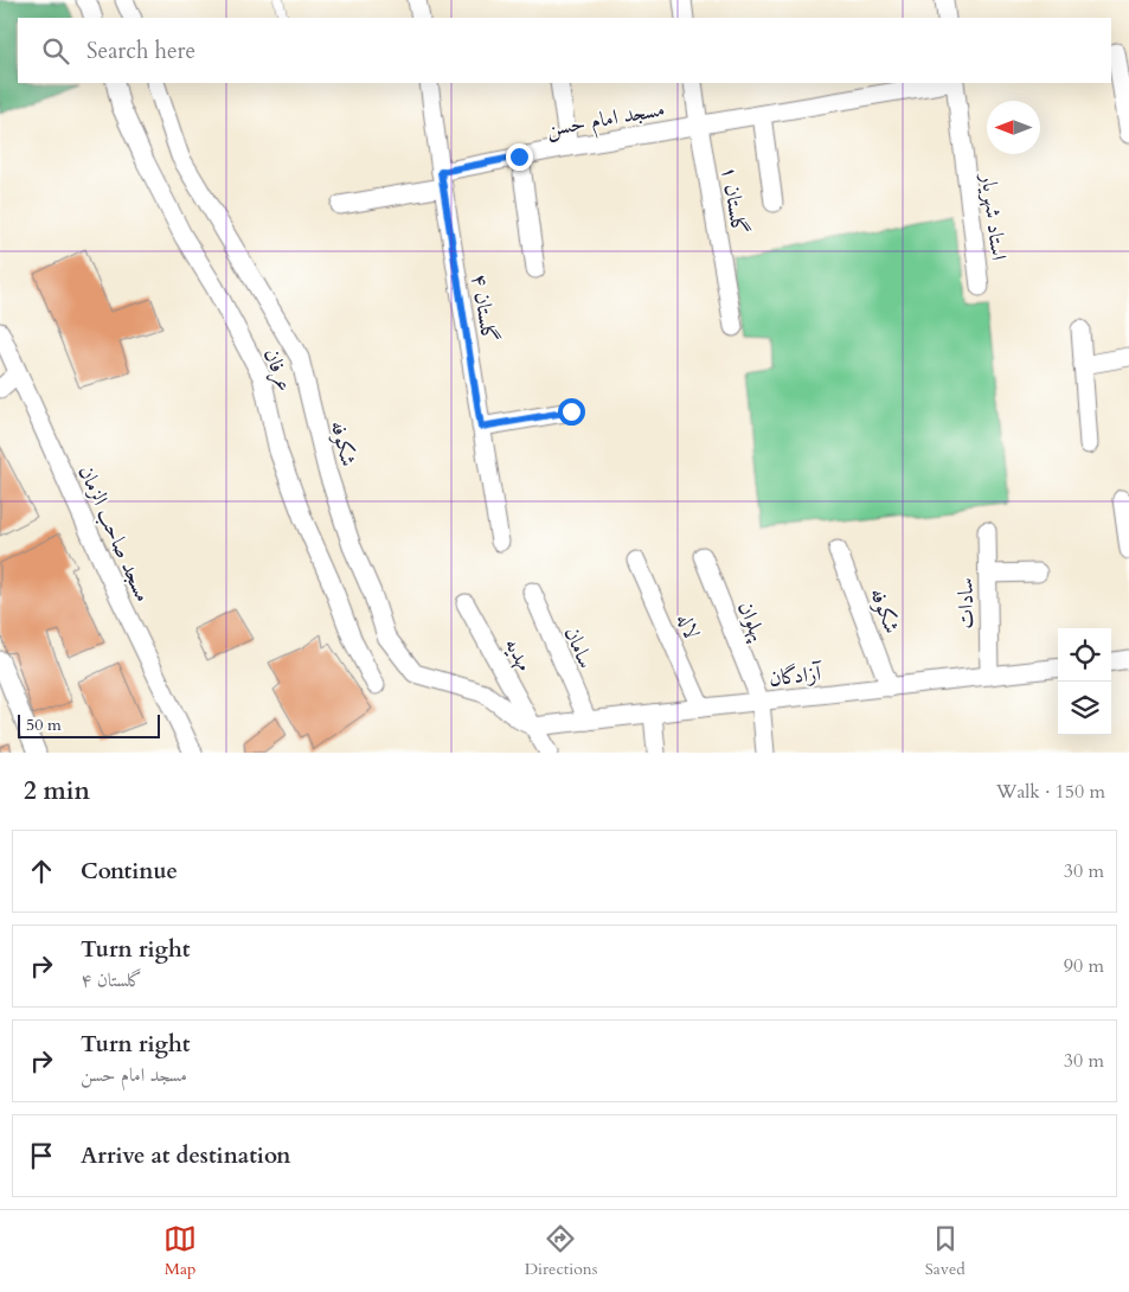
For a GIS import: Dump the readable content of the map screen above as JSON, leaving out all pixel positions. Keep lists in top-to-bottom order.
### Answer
{
  "streets": {
    "street": [
      "مسجد امام حسن",
      "گلستان ۱",
      "استاد شهریار",
      "گلستان ۴",
      "عرفان",
      "شکوفه",
      "مسجد صاحب الزمان",
      "سادات",
      "پهلوان",
      "لاله",
      "سامان",
      "مهدیه",
      "آزادگان"
    ]
  },
  "crossings": [
    ["مسجد امام حسن", "گلستان ۱"],
    ["مسجد امام حسن", "گلستان ۴"],
    ["شکوفه", "مهدیه"],
    ["شکوفه", "آزادگان"],
    ["سادات", "آزادگان"],
    ["پهلوان", "آزادگان"],
    ["لاله", "آزادگان"],
    ["سامان", "آزادگان"],
    ["مهدیه", "آزادگان"]
  ],
  "scale_bar": "50 m",
  "north": "left",
  "page": {
    "search": "Search here",
    "scale": "50 m",
    "heading": ["2 min", "Walk · 150 m"],
    "list": [
      ["Continue", "30 m"],
      ["Turn right", "گلستان ۴", "90 m"],
      ["Turn right", "مسجد امام حسن", "30 m"],
      "Arrive at destination"
    ],
    "nav": ["Map", "Directions", "Saved"]
  }
}
